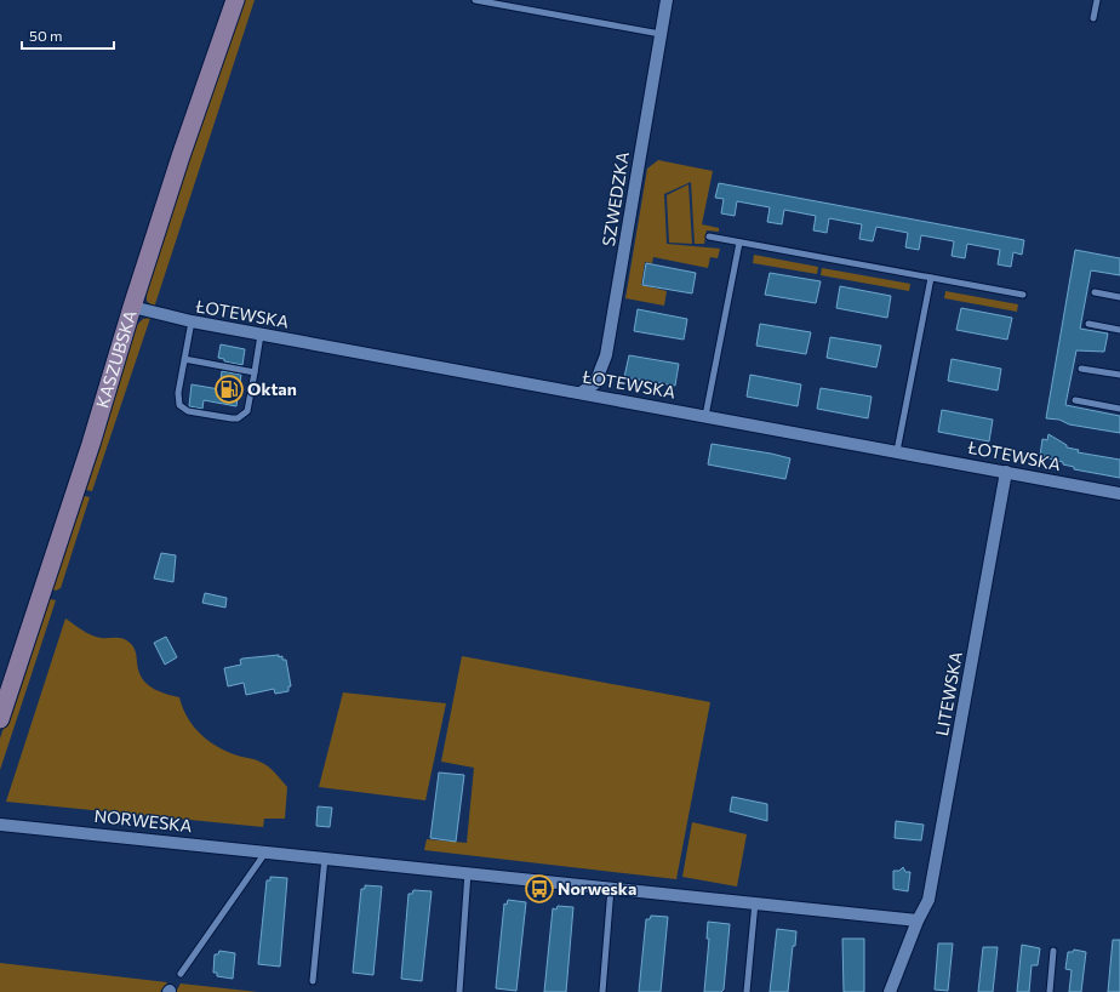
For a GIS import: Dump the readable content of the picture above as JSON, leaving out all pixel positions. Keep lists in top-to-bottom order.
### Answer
{
  "streets": {
    "main road": ["KASZUBSKA"],
    "street": [
      "SZWEDZKA",
      "ŁOTEWSKA",
      "LITEWSKA",
      "NORWESKA"
    ]
  },
  "crossings": [
    ["SZWEDZKA", "ŁOTEWSKA"],
    ["ŁOTEWSKA", "KASZUBSKA"],
    ["ŁOTEWSKA", "LITEWSKA"],
    ["LITEWSKA", "NORWESKA"]
  ],
  "places": {
    "fuel station": ["Oktan"],
    "bus stop": ["Norweska"]
  },
  "scale_bar": "50 m"
}
